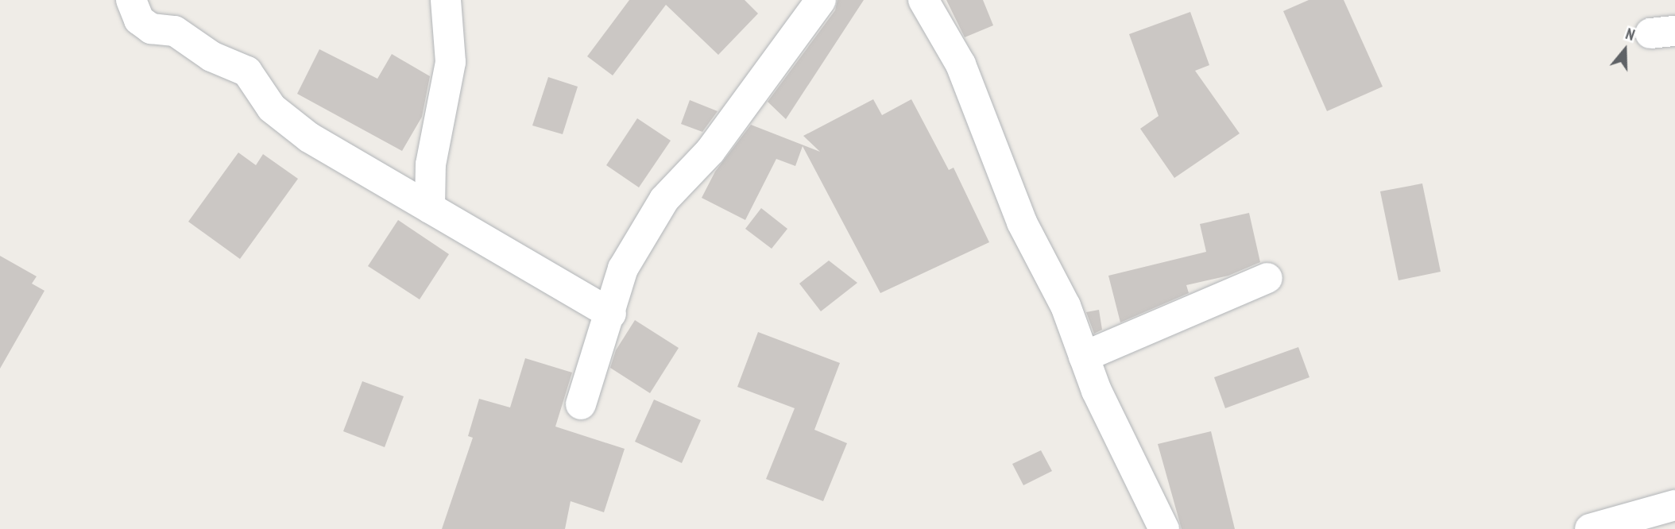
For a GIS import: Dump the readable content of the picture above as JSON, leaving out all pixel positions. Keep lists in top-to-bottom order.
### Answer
{
  "north": "top"
}
